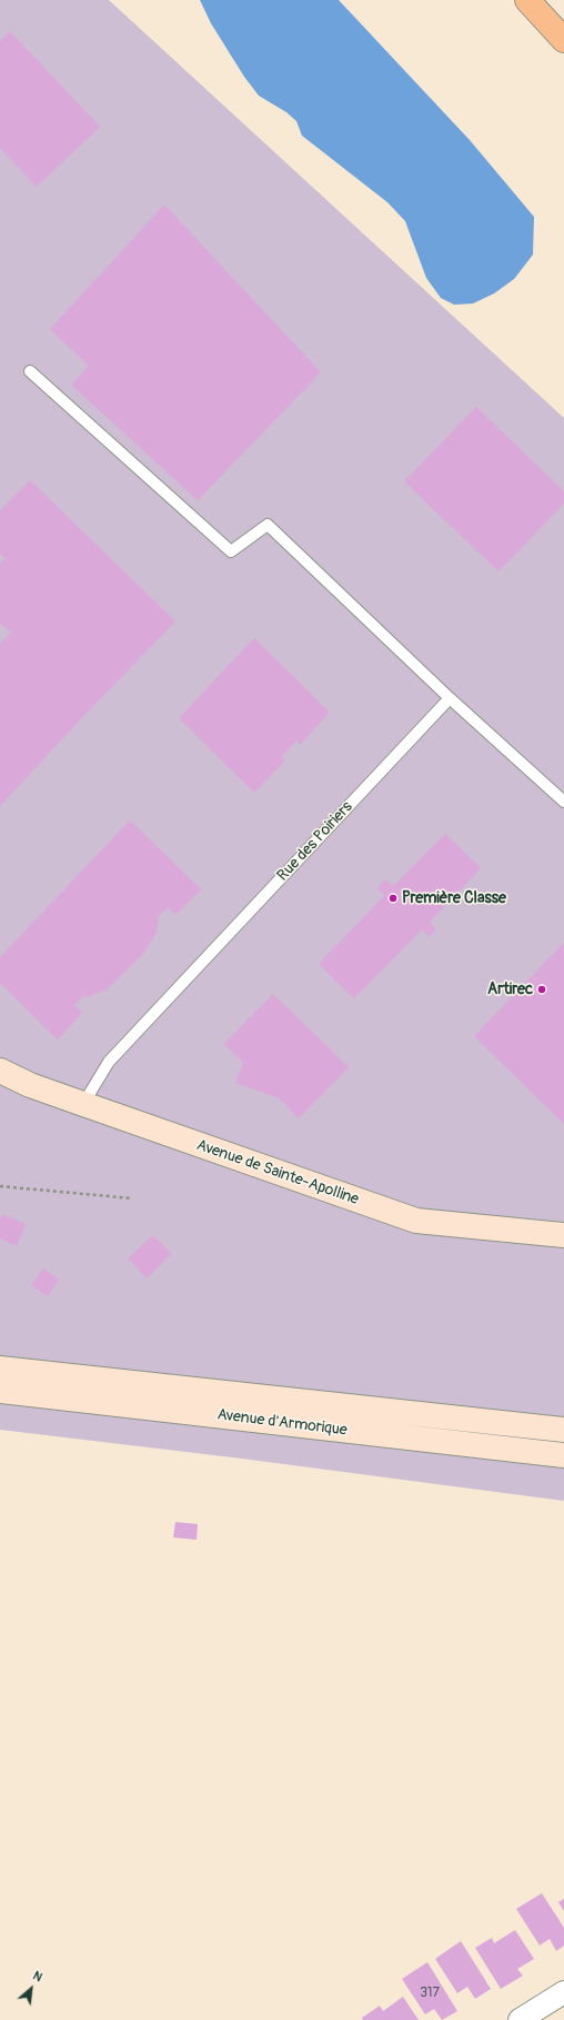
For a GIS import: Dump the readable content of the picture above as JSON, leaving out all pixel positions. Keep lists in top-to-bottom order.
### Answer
{
  "streets": {
    "main road": ["Avenue de Sainte-Apolline", "Avenue d'Armorique"],
    "lane": ["Rue des Poiriers"]
  },
  "crossings": [
    ["Rue des Poiriers", "Avenue de Sainte-Apolline"]
  ],
  "places": ["Première Classe", "Artirec"],
  "house_numbers": ["317"],
  "north": "top right"
}
